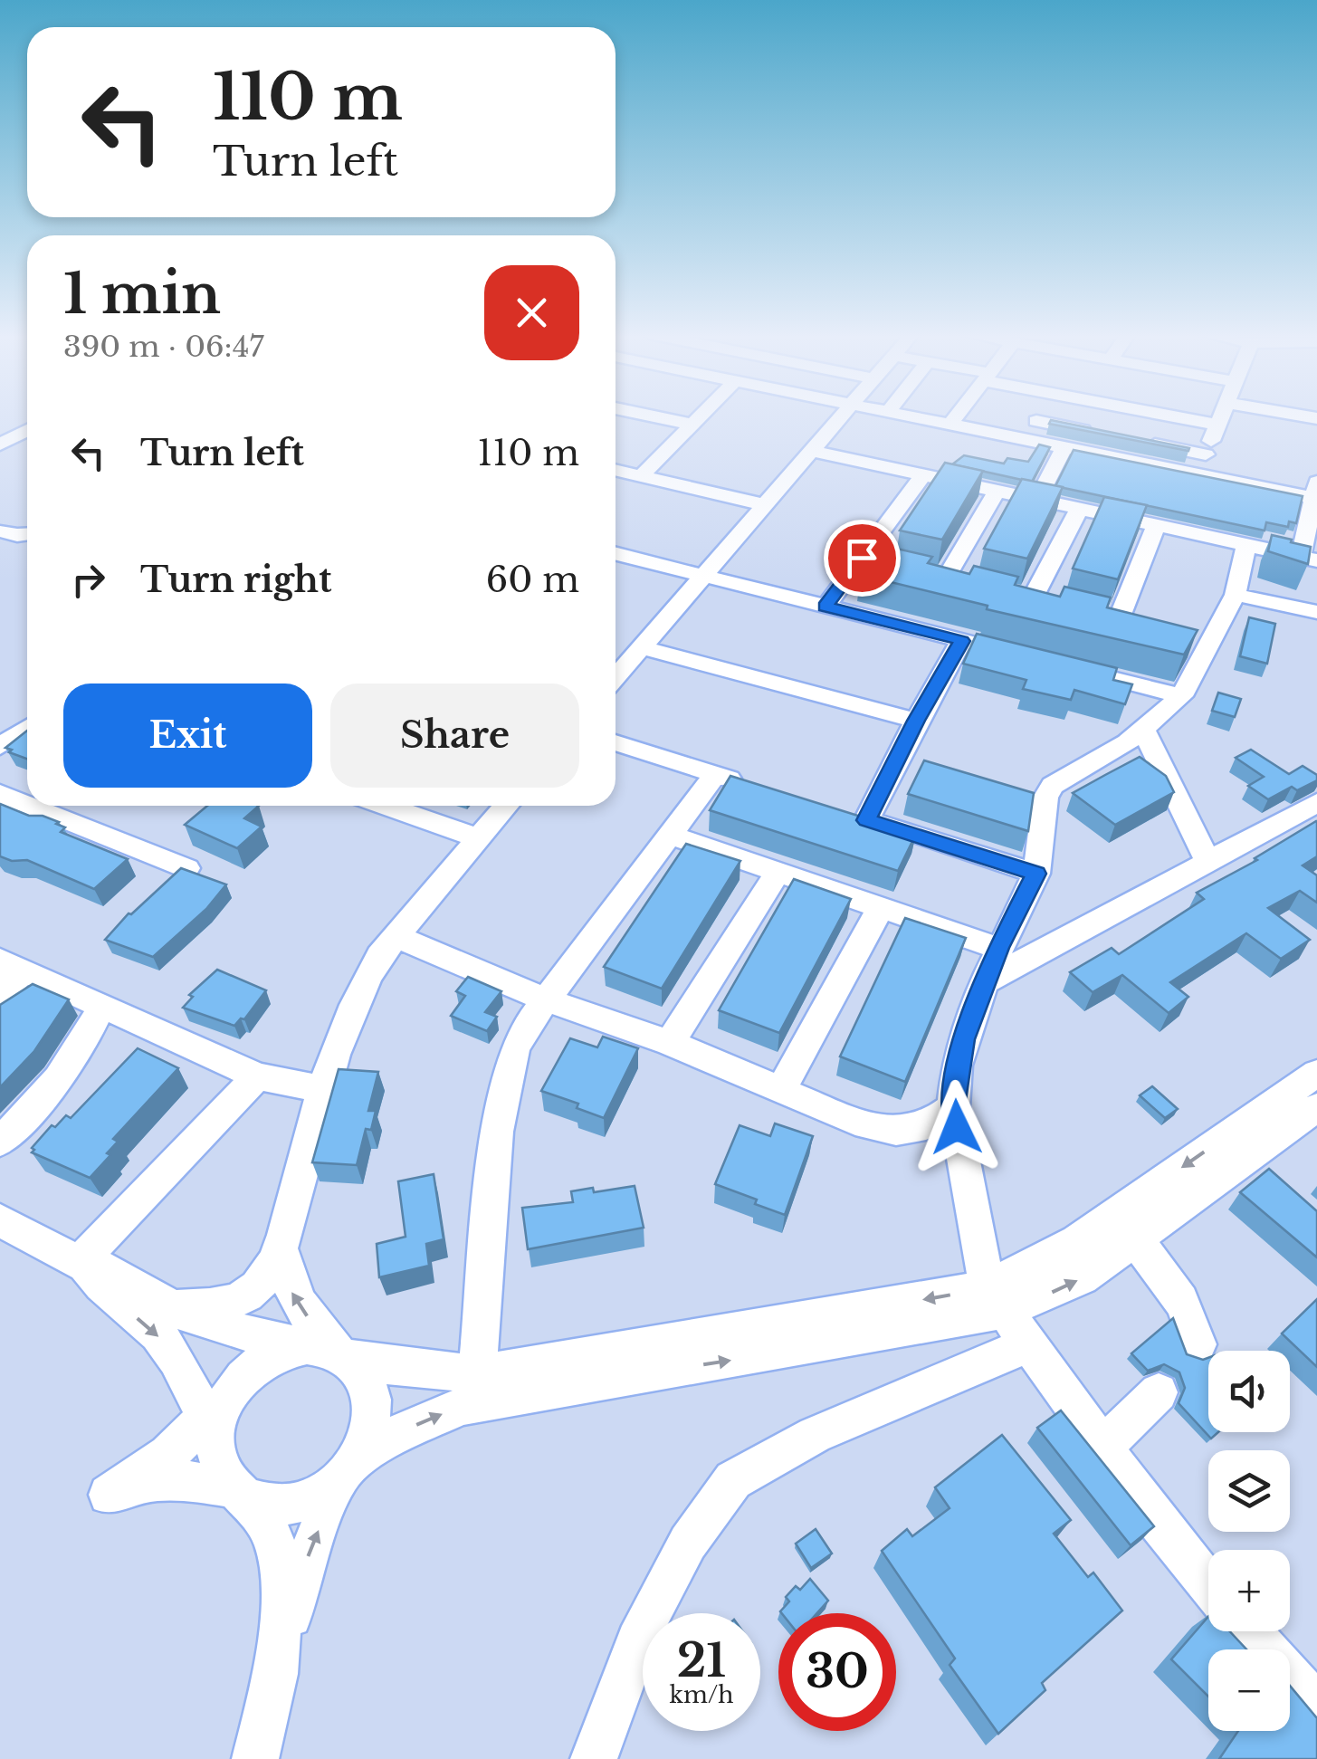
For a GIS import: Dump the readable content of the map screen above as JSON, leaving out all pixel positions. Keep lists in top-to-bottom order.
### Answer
{
  "page": {
    "turn": ["110 m", "Turn left"],
    "heading": ["1 min", "390 m · 06:47"],
    "list": [
      {
        "name": "Turn left",
        "value": "110 m"
      },
      {
        "name": "Turn right",
        "value": "60 m"
      }
    ],
    "buttons": ["Exit", "Share"],
    "map_buttons": ["+", "−"],
    "speed": "21 km/h",
    "limit": "30"
  }
}
